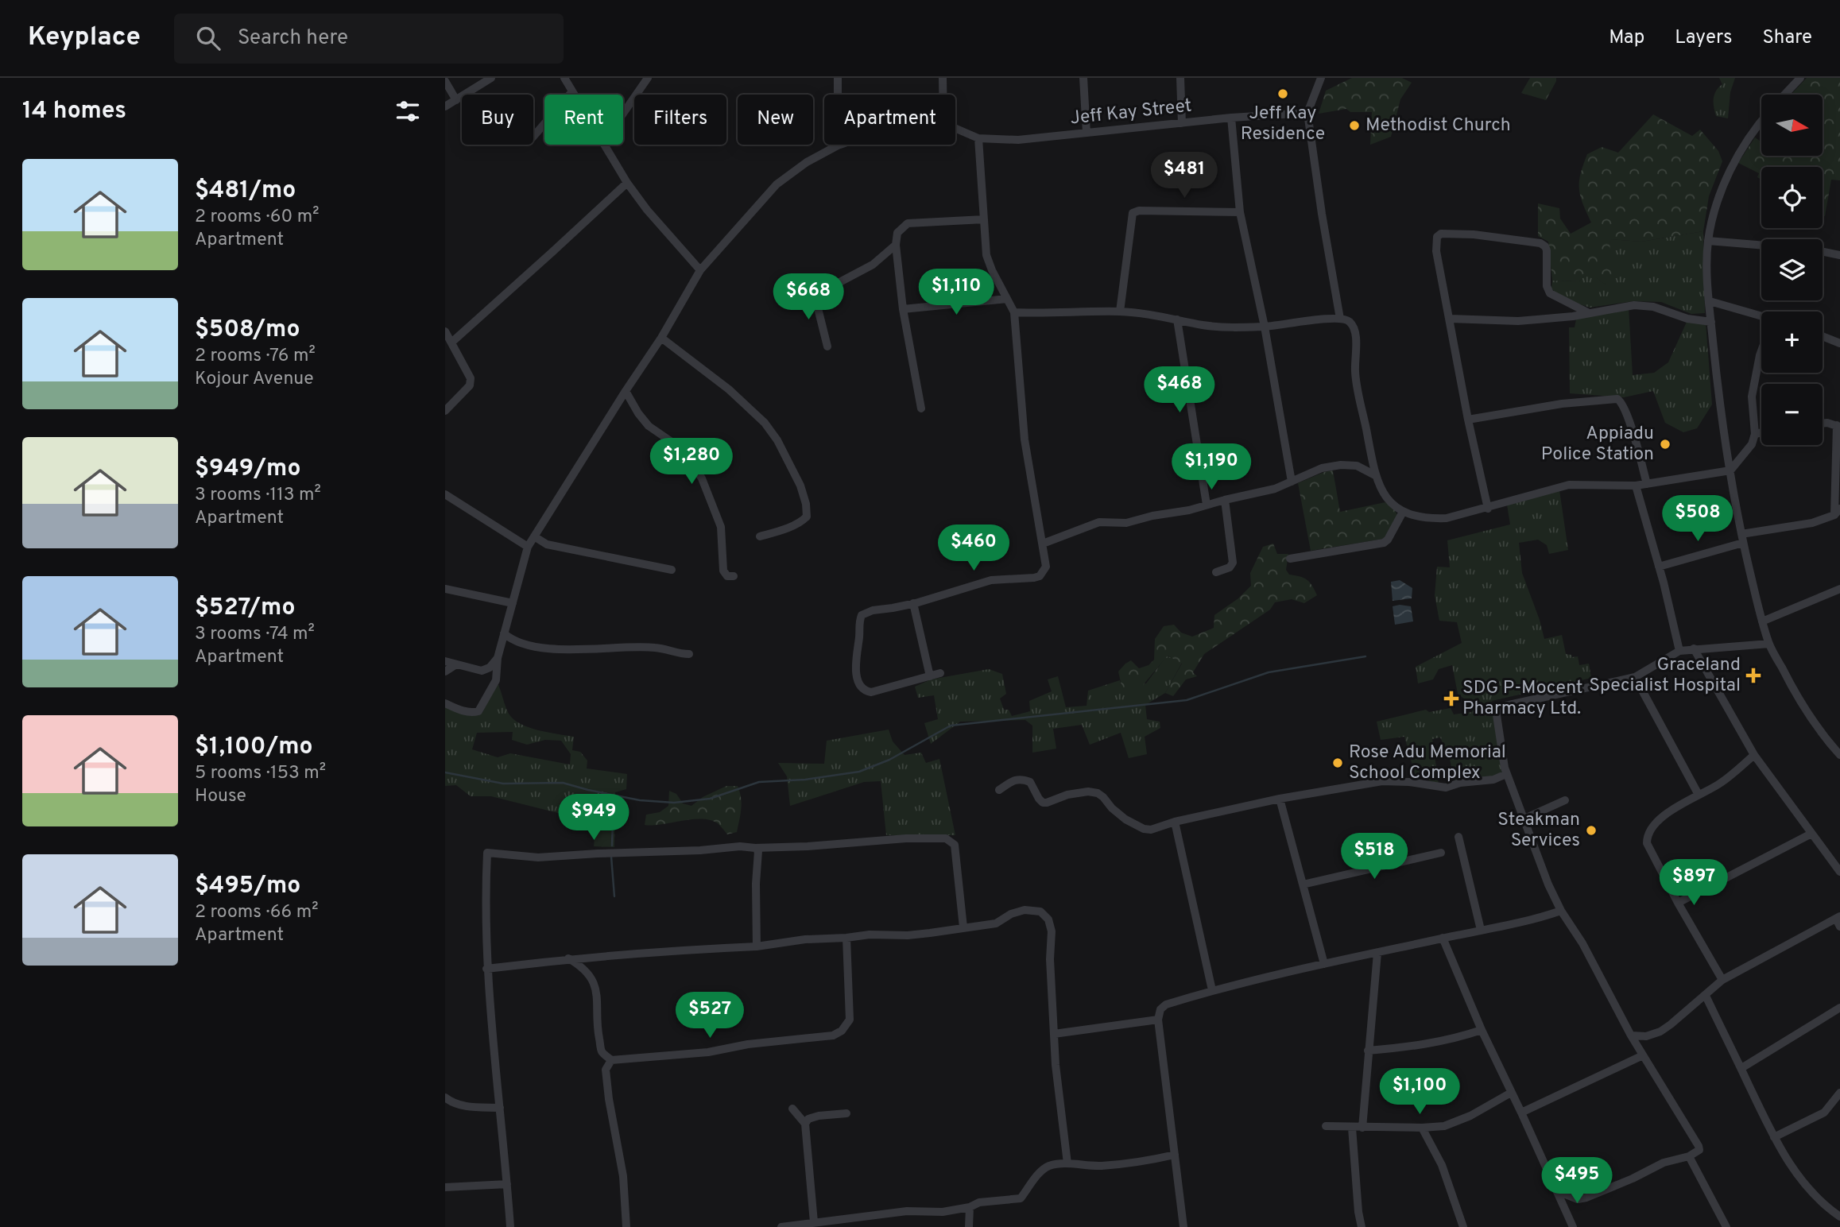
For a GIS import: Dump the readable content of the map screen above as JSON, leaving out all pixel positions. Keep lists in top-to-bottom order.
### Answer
{
  "streets": {
    "street": ["Jeff Kay Street"]
  },
  "places": {
    "other": [
      "Jeff Kay Residence",
      "Methodist Church",
      "Appiadu Police Station",
      "Rose Adu Memorial School Complex",
      "Steakman Services"
    ],
    "health": ["Graceland Specialist Hospital", "SDG P-Mocent Pharmacy Ltd."]
  },
  "north": "right",
  "page": {
    "header": "Keyplace",
    "search": "Search here",
    "nav": ["Map", "Layers", "Share"],
    "heading": "14 homes",
    "map_buttons": ["+", "−"],
    "chip": [
      "Buy",
      "Rent",
      "Filters",
      "New",
      "Apartment"
    ],
    "list": [
      {
        "name": "$481/mo",
        "note": "2 rooms · 60 m² · Apartment"
      },
      {
        "name": "$508/mo",
        "note": "2 rooms · 76 m² · Kojour Avenue"
      },
      {
        "name": "$949/mo",
        "note": "3 rooms · 113 m² · Apartment"
      },
      {
        "name": "$527/mo",
        "note": "3 rooms · 74 m² · Apartment"
      },
      {
        "name": "$1,100/mo",
        "note": "5 rooms · 153 m² · House"
      },
      {
        "name": "$495/mo",
        "note": "2 rooms · 66 m² · Apartment"
      }
    ],
    "price": [
      "$481",
      "$1,110",
      "$668",
      "$468",
      "$1,280",
      "$1,190",
      "$508",
      "$460",
      "$949",
      "$518",
      "$897",
      "$527",
      "$1,100",
      "$495"
    ]
  }
}
